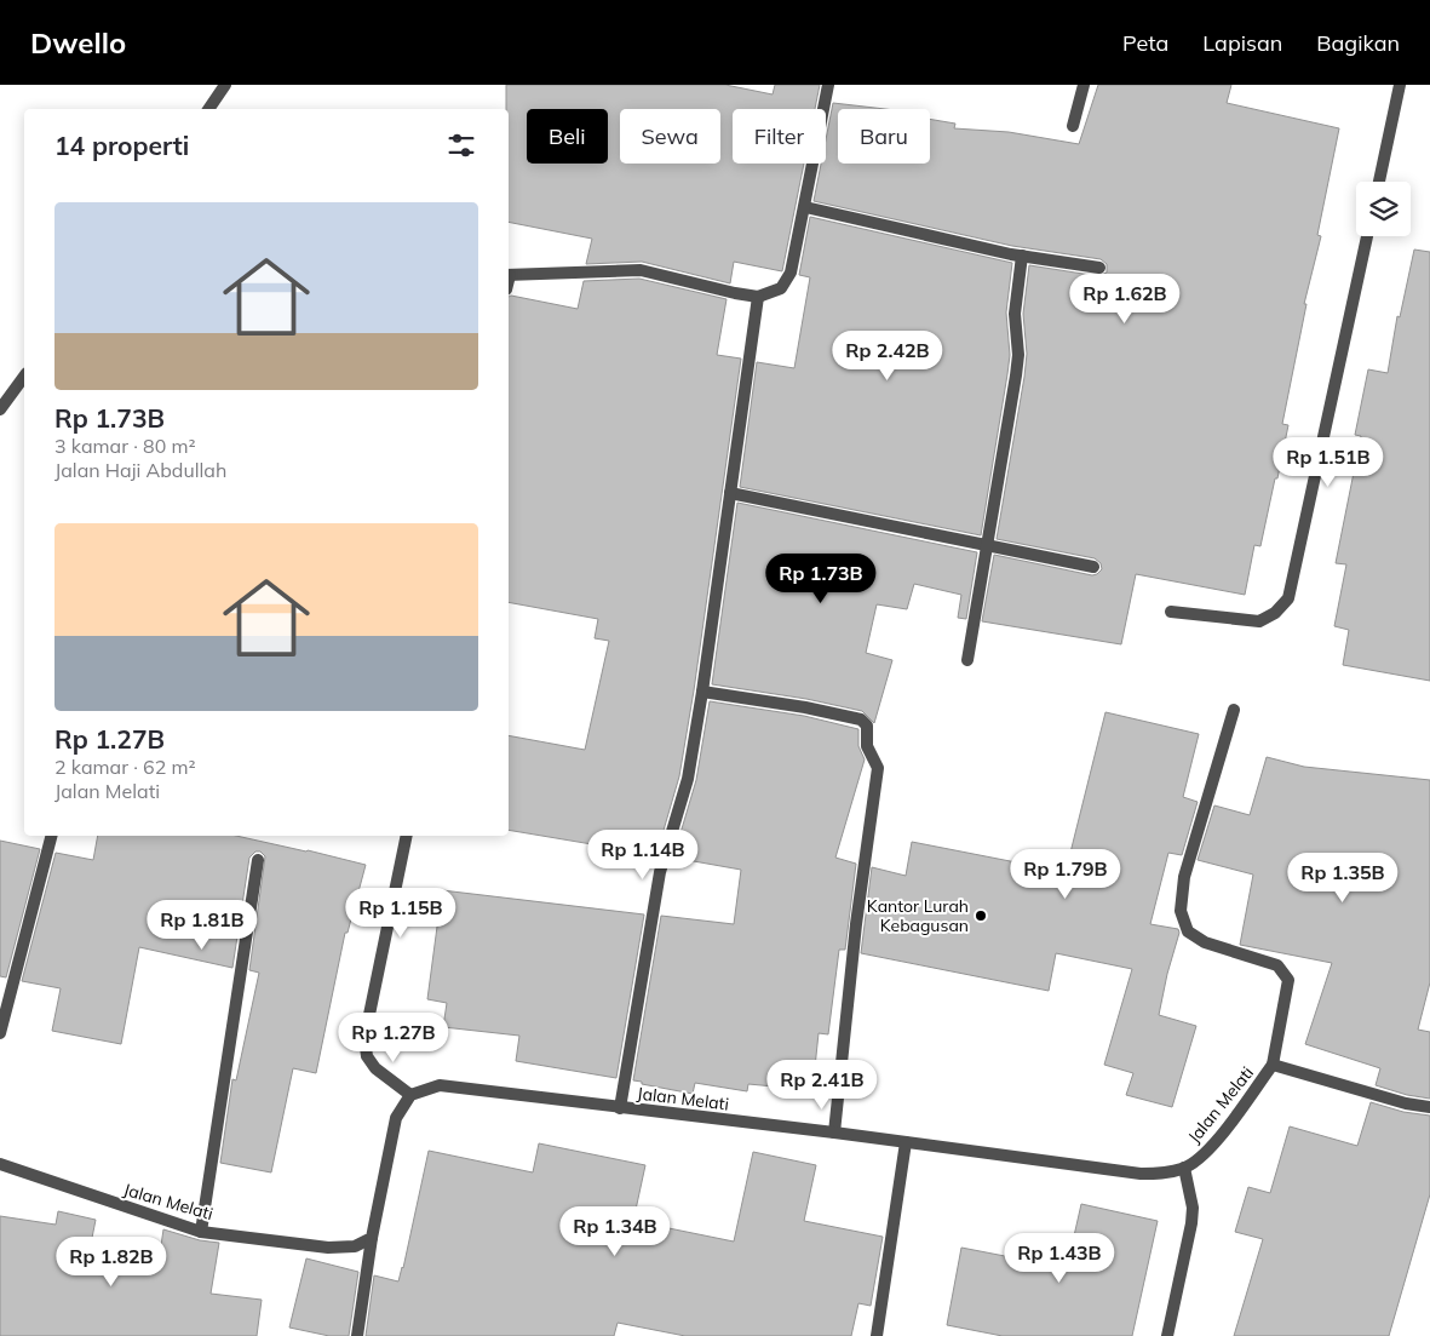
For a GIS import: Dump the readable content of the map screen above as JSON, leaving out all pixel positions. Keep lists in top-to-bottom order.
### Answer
{
  "streets": {
    "street": ["Jalan Melati"]
  },
  "places": ["Kantor Lurah Kebagusan"],
  "page": {
    "header": "Dwello",
    "nav": ["Peta", "Lapisan", "Bagikan"],
    "chip": [
      "Beli",
      "Sewa",
      "Filter",
      "Baru"
    ],
    "heading": "14 properti",
    "list": [
      {
        "name": "Rp 1.73B",
        "note": "3 kamar · 80 m² · Jalan Haji Abdullah"
      },
      {
        "name": "Rp 1.27B",
        "note": "2 kamar · 62 m² · Jalan Melati"
      }
    ],
    "price": [
      "Rp 1.62B",
      "Rp 2.42B",
      "Rp 1.51B",
      "Rp 1.73B",
      "Rp 1.14B",
      "Rp 1.79B",
      "Rp 1.35B",
      "Rp 1.15B",
      "Rp 1.81B",
      "Rp 1.27B",
      "Rp 2.41B",
      "Rp 1.34B",
      "Rp 1.43B",
      "Rp 1.82B"
    ]
  }
}
